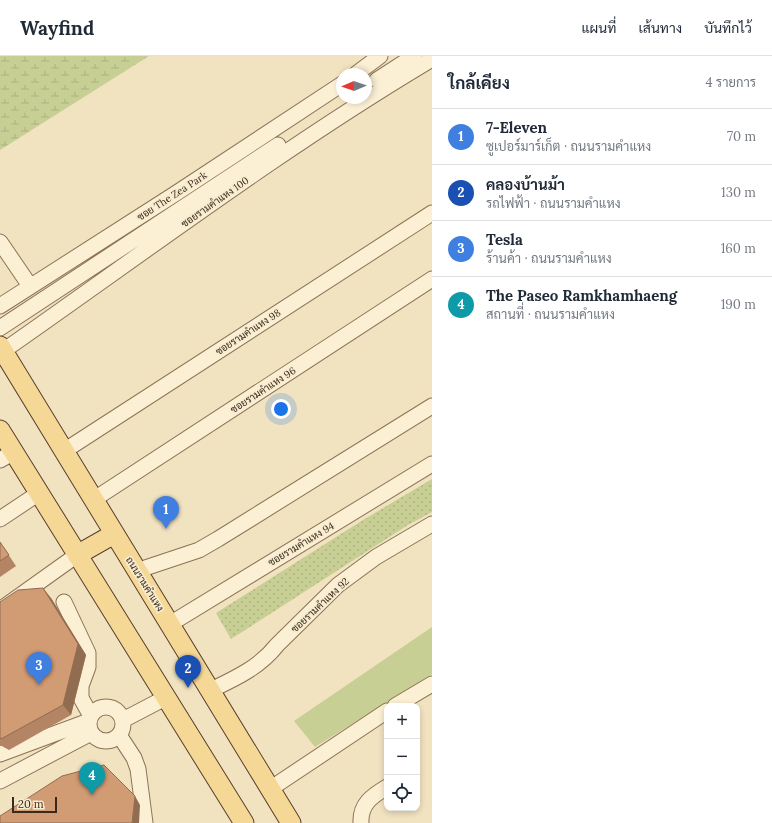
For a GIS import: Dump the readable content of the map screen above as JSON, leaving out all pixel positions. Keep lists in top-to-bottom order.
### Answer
{
  "streets": {
    "main road": ["ถนนรามคำแหง"],
    "street": [
      "ซอย The Zea Park",
      "ซอยรามคำแหง 100",
      "ซอยรามคําแหง 98",
      "ซอยรามคําแหง 96",
      "ซอยรามคําแหง 94",
      "ซอยรามคําแหง 92"
    ]
  },
  "crossings": [
    ["ซอยรามคำแหง 100", "ถนนรามคำแหง"],
    ["ซอยรามคําแหง 98", "ถนนรามคำแหง"],
    ["ซอยรามคําแหง 96", "ถนนรามคำแหง"],
    ["ซอยรามคําแหง 94", "ถนนรามคำแหง"],
    ["ถนนรามคำแหง", "ซอยรามคําแหง 92"]
  ],
  "scale_bar": "20 m",
  "north": "left",
  "page": {
    "header": "Wayfind",
    "nav": ["แผนที่", "เส้นทาง", "บันทึกไว้"],
    "heading": ["ใกล้เคียง", "4 รายการ"],
    "list": [
      {
        "mark": "1",
        "name": "7-Eleven",
        "note": "ซูเปอร์มาร์เก็ต · ถนนรามคำแหง",
        "value": "70 m"
      },
      {
        "mark": "2",
        "name": "คลองบ้านม้า",
        "note": "รถไฟฟ้า · ถนนรามคำแหง",
        "value": "130 m"
      },
      {
        "mark": "3",
        "name": "Tesla",
        "note": "ร้านค้า · ถนนรามคำแหง",
        "value": "160 m"
      },
      {
        "mark": "4",
        "name": "The Paseo Ramkhamhaeng",
        "note": "สถานที่ · ถนนรามคำแหง",
        "value": "190 m"
      }
    ],
    "pins": [
      "1",
      "3",
      "2",
      "4"
    ],
    "map_buttons": ["+", "−"],
    "scale": "20 m"
  }
}
